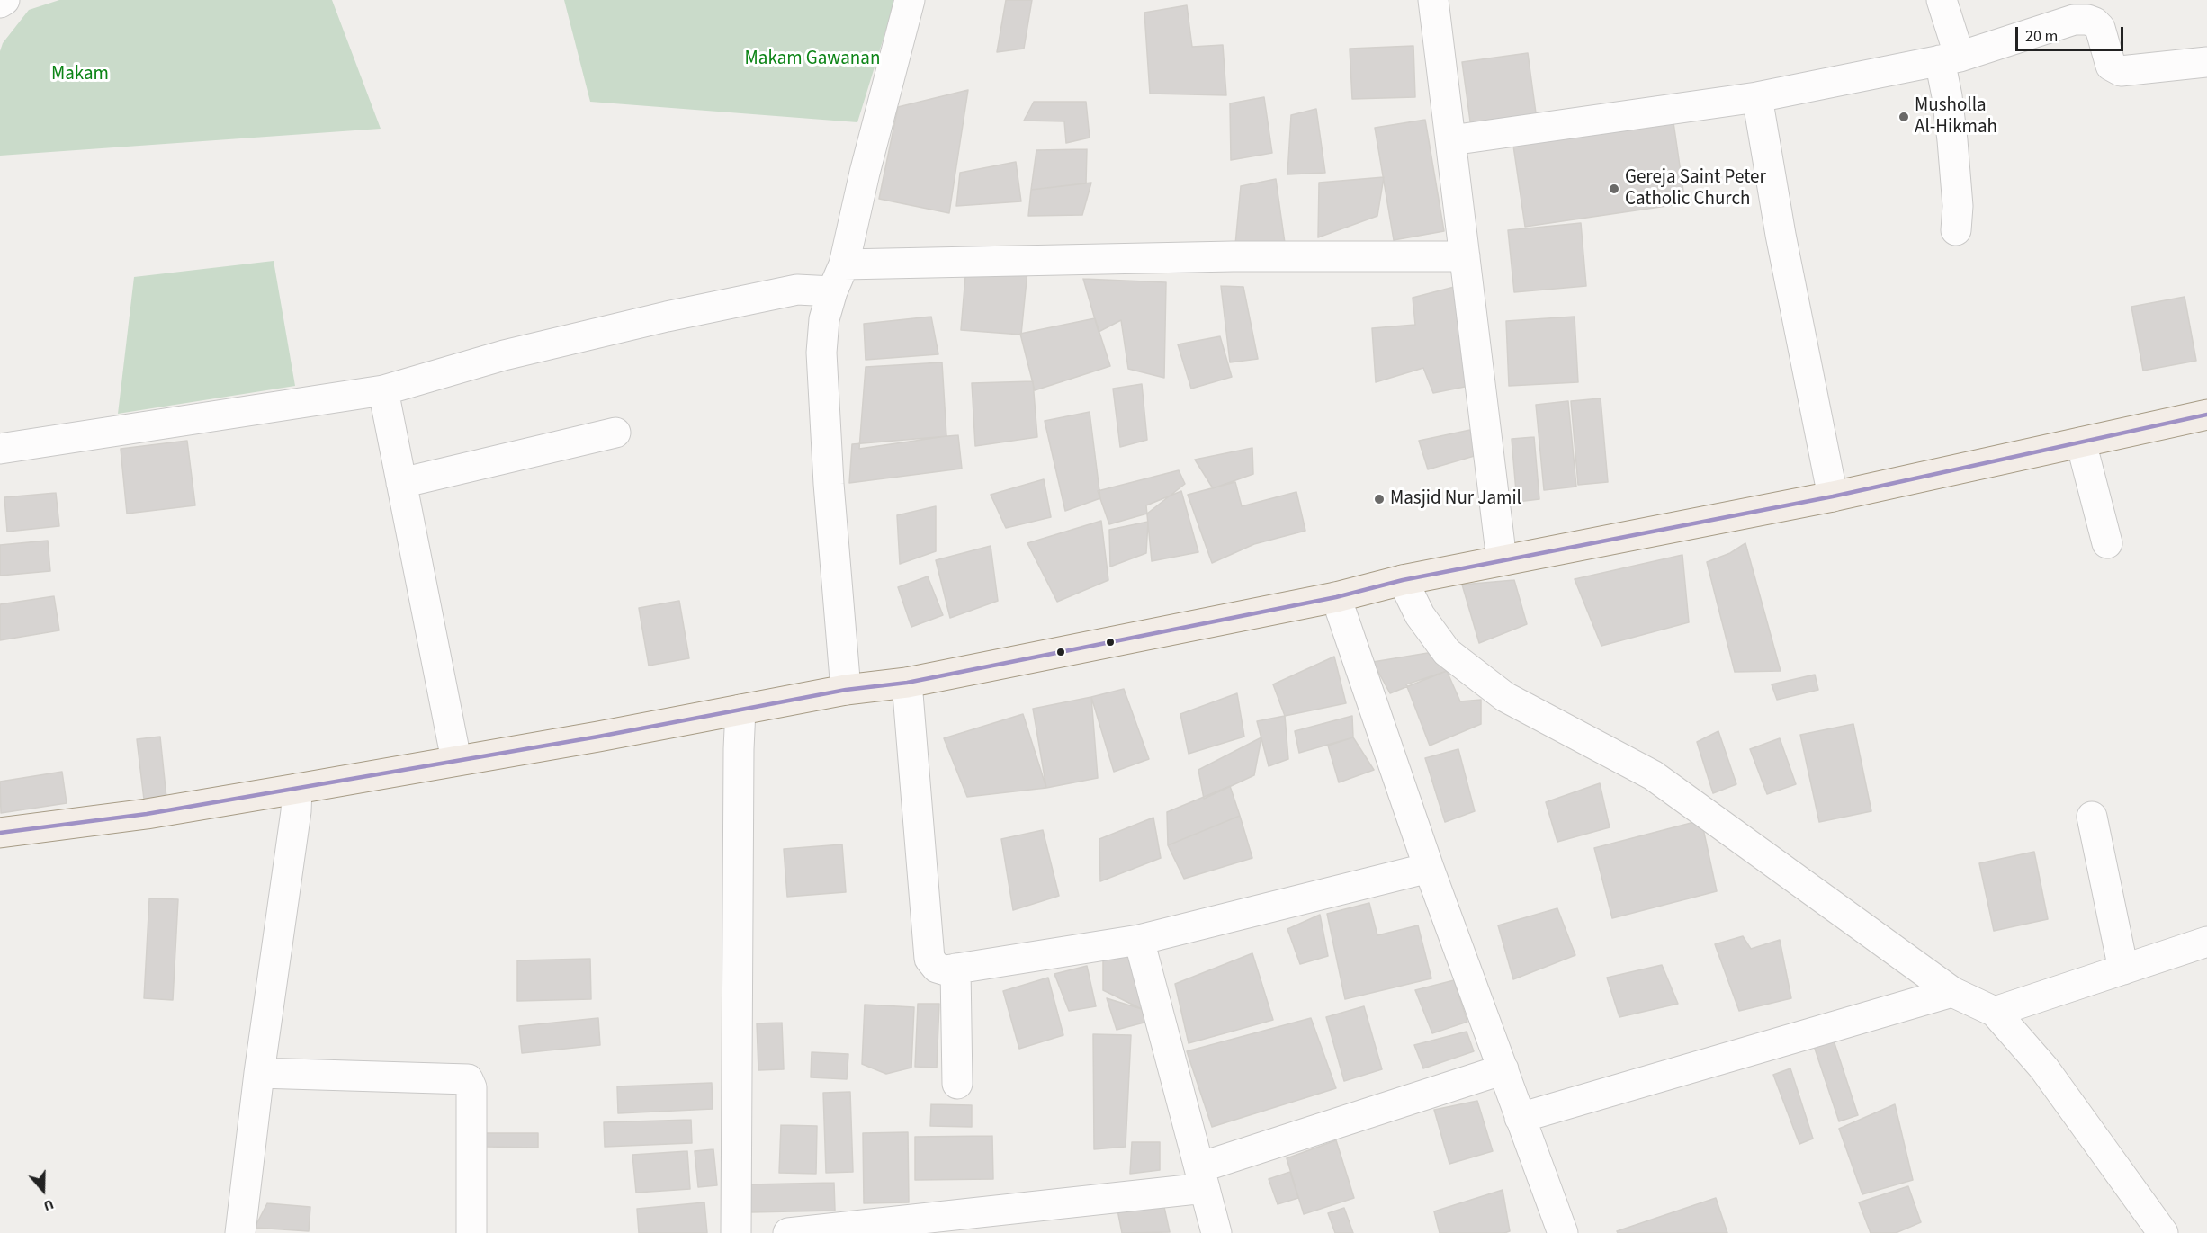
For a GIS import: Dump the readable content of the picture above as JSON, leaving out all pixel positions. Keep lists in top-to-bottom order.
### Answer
{
  "parks": ["Makam Gawanan", "Makam"],
  "places": ["Musholla Al-Hikmah", "Gereja Saint Peter Catholic Church", "Masjid Nur Jamil"],
  "scale_bar": "20 m",
  "north": "bottom"
}
